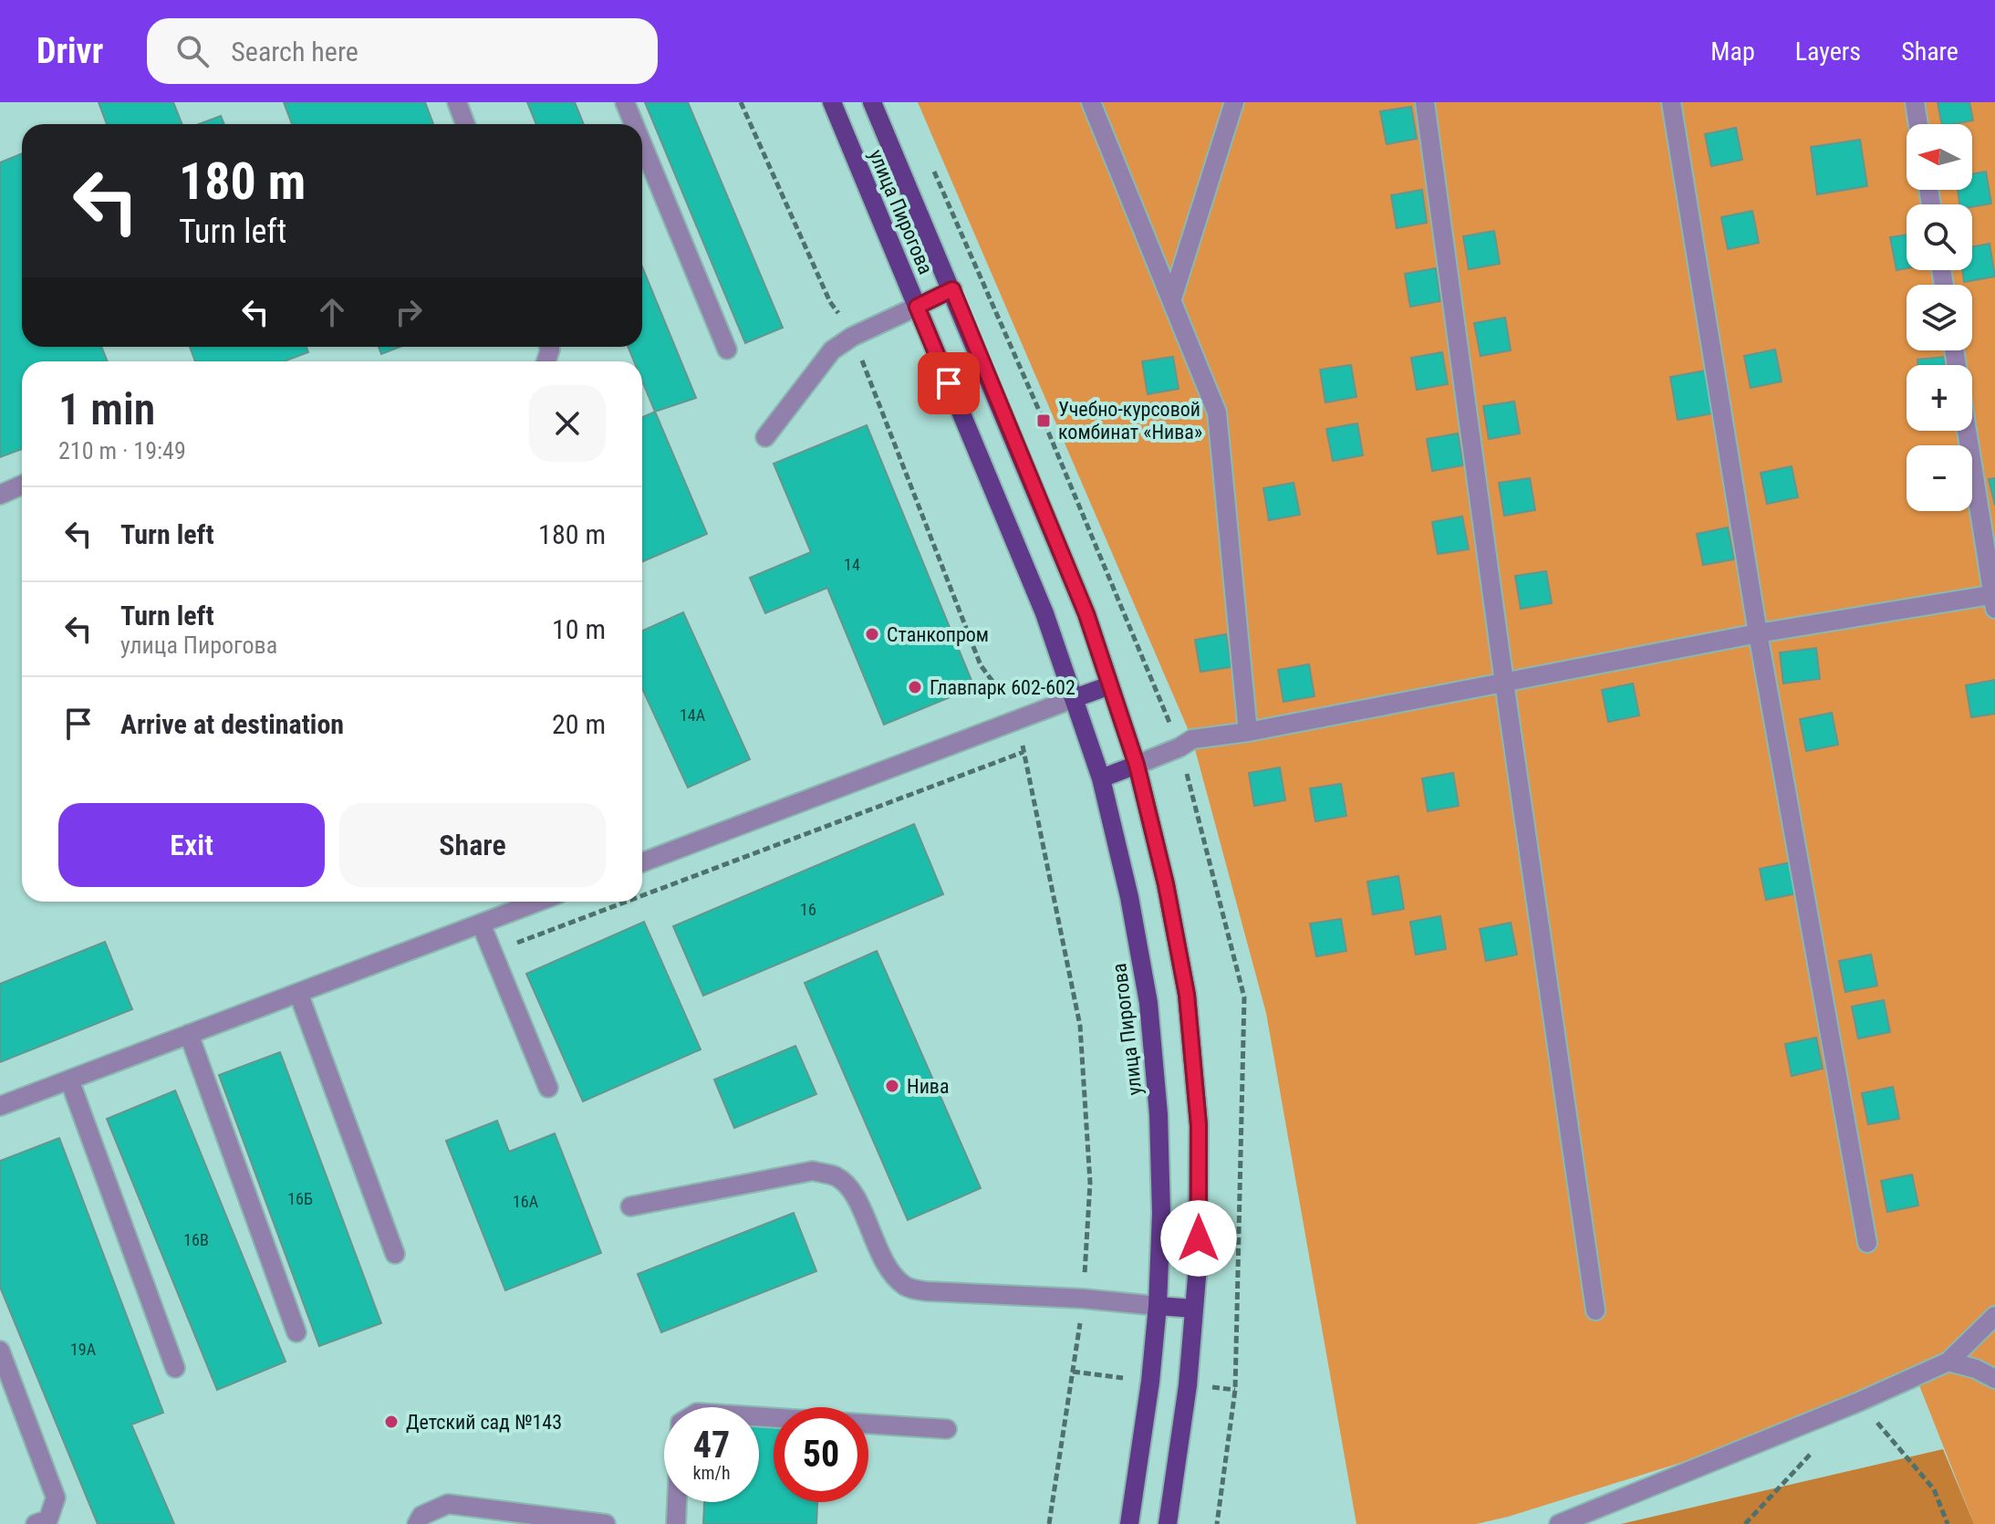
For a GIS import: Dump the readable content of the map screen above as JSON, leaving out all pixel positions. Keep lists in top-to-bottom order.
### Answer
{
  "streets": {
    "main road": ["улица Пирогова"]
  },
  "places": {
    "transit": ["Учебно-курсовой комбинат «Нива»"],
    "other": [
      "Станкопром",
      "Главпарк 602-602",
      "Нива",
      "Детский сад №143"
    ]
  },
  "house_numbers": [
    "14",
    "14А",
    "16",
    "16Б",
    "16А",
    "16В",
    "19А"
  ],
  "north": "left",
  "page": {
    "header": "Drivr",
    "search": "Search here",
    "nav": ["Map", "Layers", "Share"],
    "map_buttons": ["+", "−"],
    "turn": ["180 m", "Turn left"],
    "heading": ["1 min", "210 m · 19:49"],
    "list": [
      {
        "name": "Turn left",
        "value": "180 m"
      },
      {
        "name": "Turn left",
        "note": "улица Пирогова",
        "value": "10 m"
      },
      {
        "name": "Arrive at destination",
        "value": "20 m"
      }
    ],
    "buttons": ["Exit", "Share"],
    "speed": "47 km/h",
    "limit": "50"
  }
}
